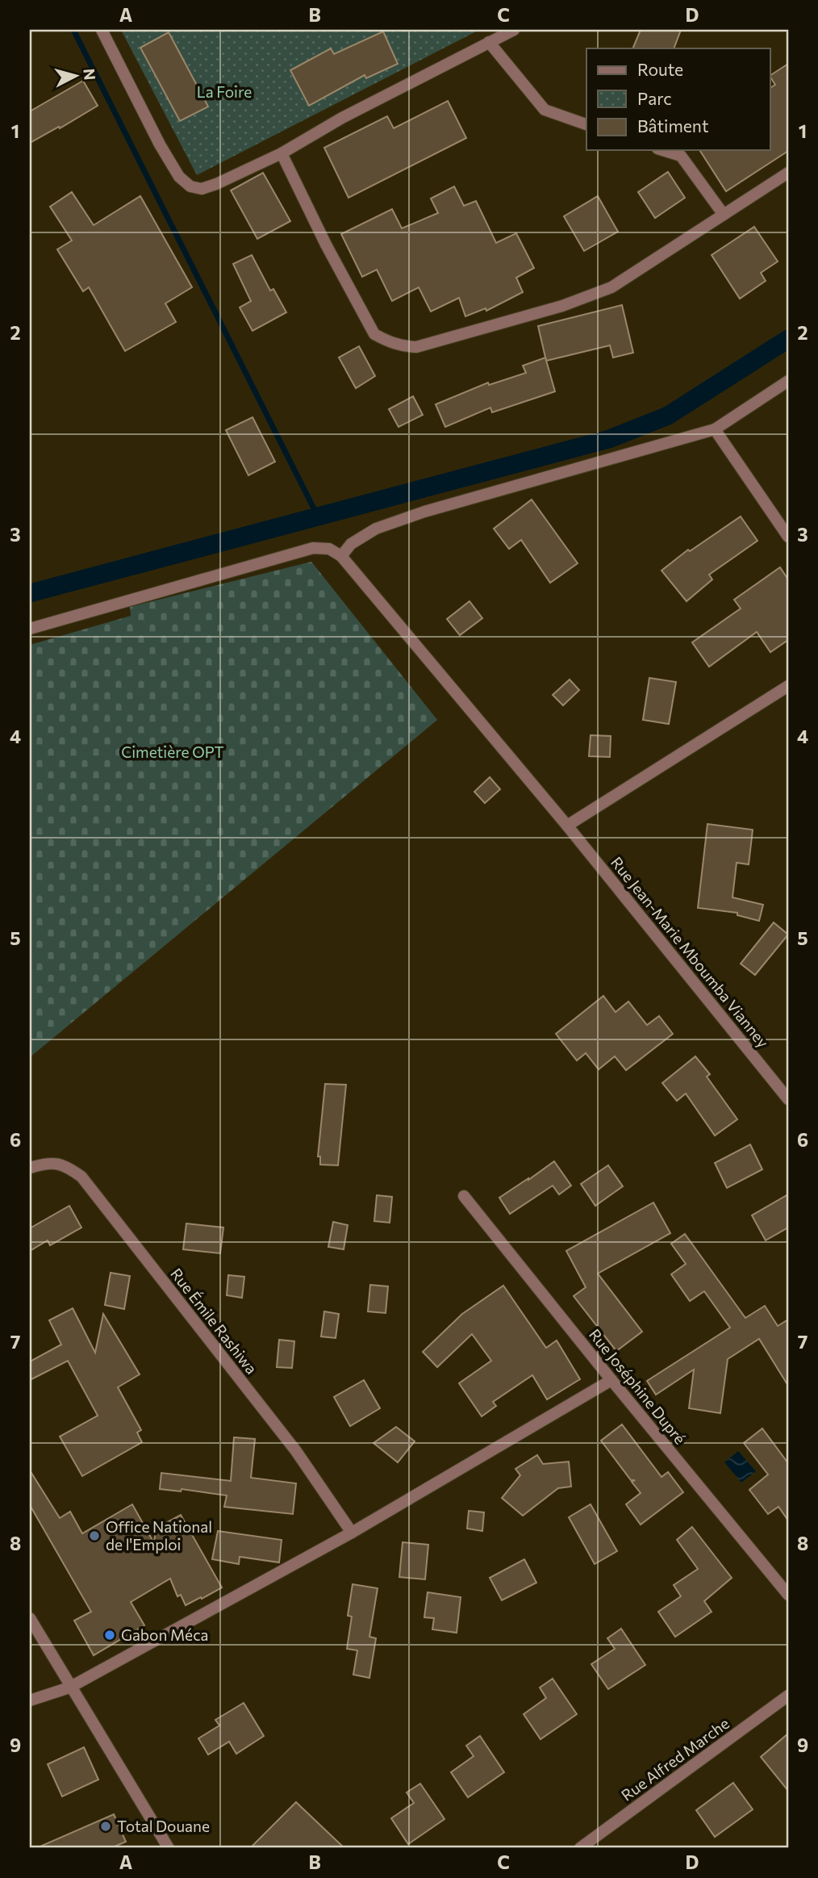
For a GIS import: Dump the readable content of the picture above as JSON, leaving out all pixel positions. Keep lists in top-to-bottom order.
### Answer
{
  "streets": {
    "street": [
      "Rue Jean-Marie Mboumba Vianney",
      "Rue Émile Rashiwa",
      "Rue Joséphine Dupré",
      "Rue Alfred Marche"
    ]
  },
  "parks": ["La Foire", "Cimetière OPT"],
  "places": ["Office National de l'Emploi", "Gabon Méca", "Total Douane"],
  "legend": ["Route", "Parc", "Bâtiment"],
  "north": "right",
  "grid": {
    "columns": [
      "A",
      "B",
      "C",
      "D"
    ],
    "rows": [
      "1",
      "2",
      "3",
      "4",
      "5",
      "6",
      "7",
      "8",
      "9"
    ]
  }
}
